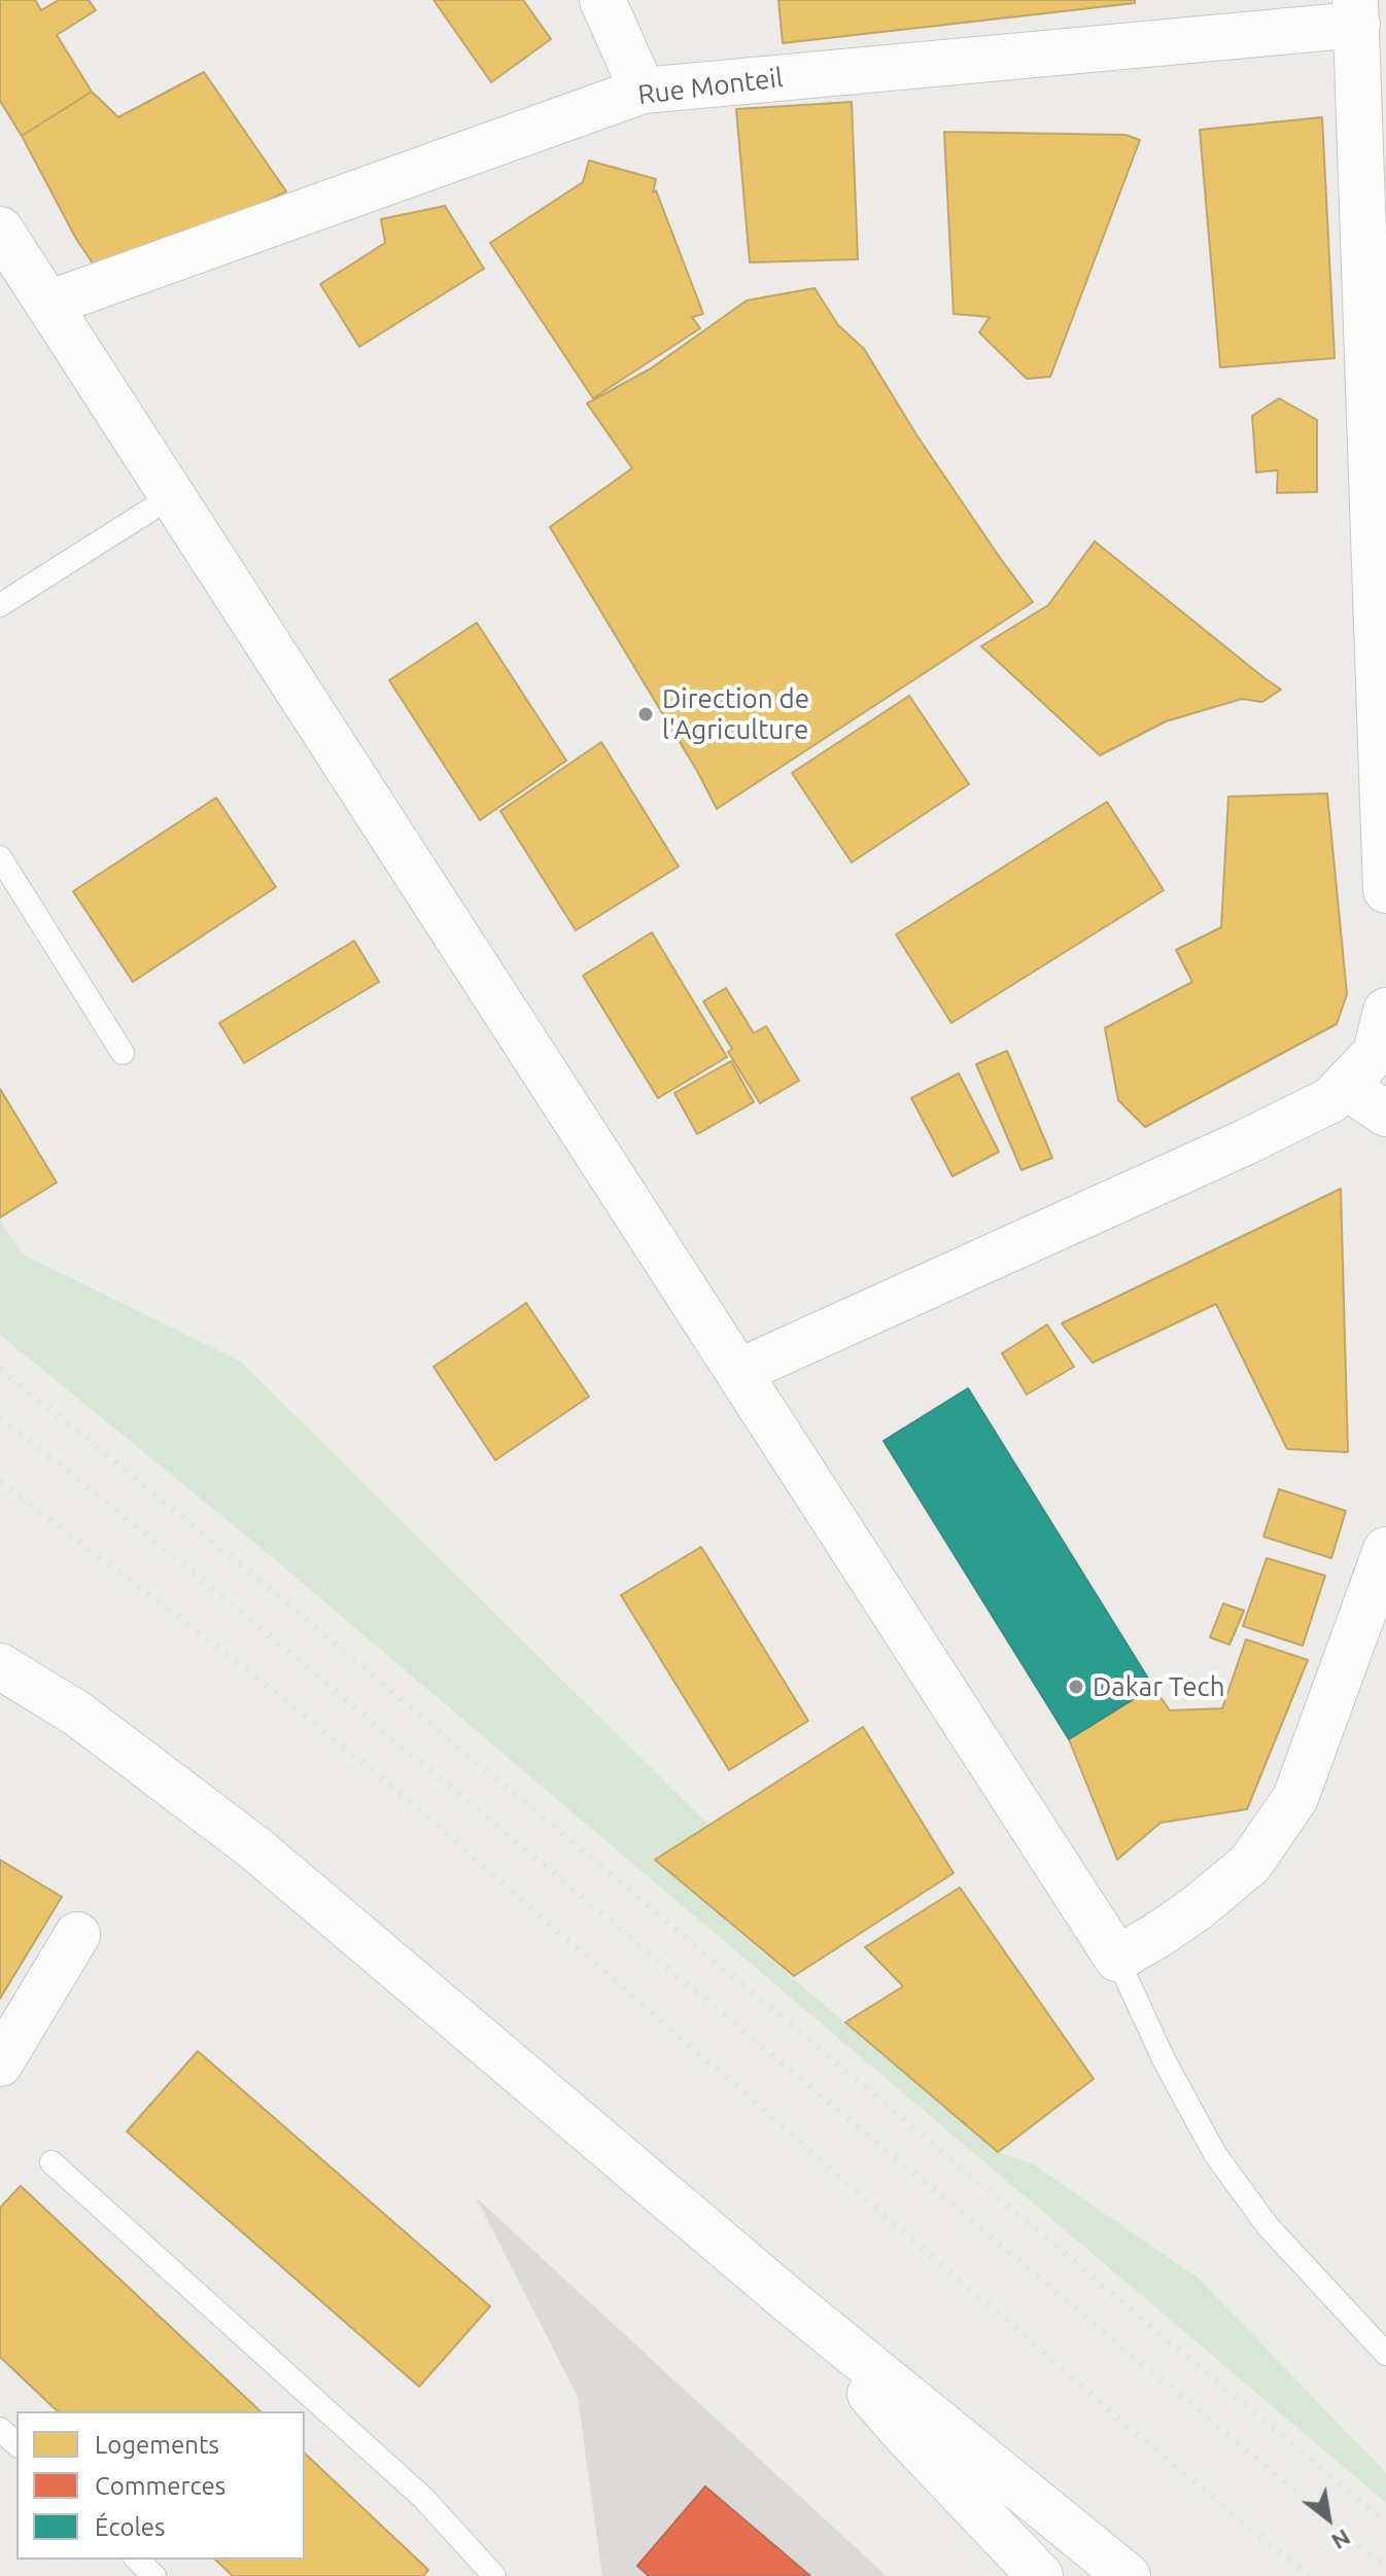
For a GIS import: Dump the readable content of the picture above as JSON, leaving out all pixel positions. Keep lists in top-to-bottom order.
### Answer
{
  "streets": {
    "street": ["Rue Monteil"]
  },
  "places": ["Direction de l'Agriculture", "Dakar Tech"],
  "legend": ["Logements", "Commerces", "Écoles"],
  "north": "bottom right"
}
